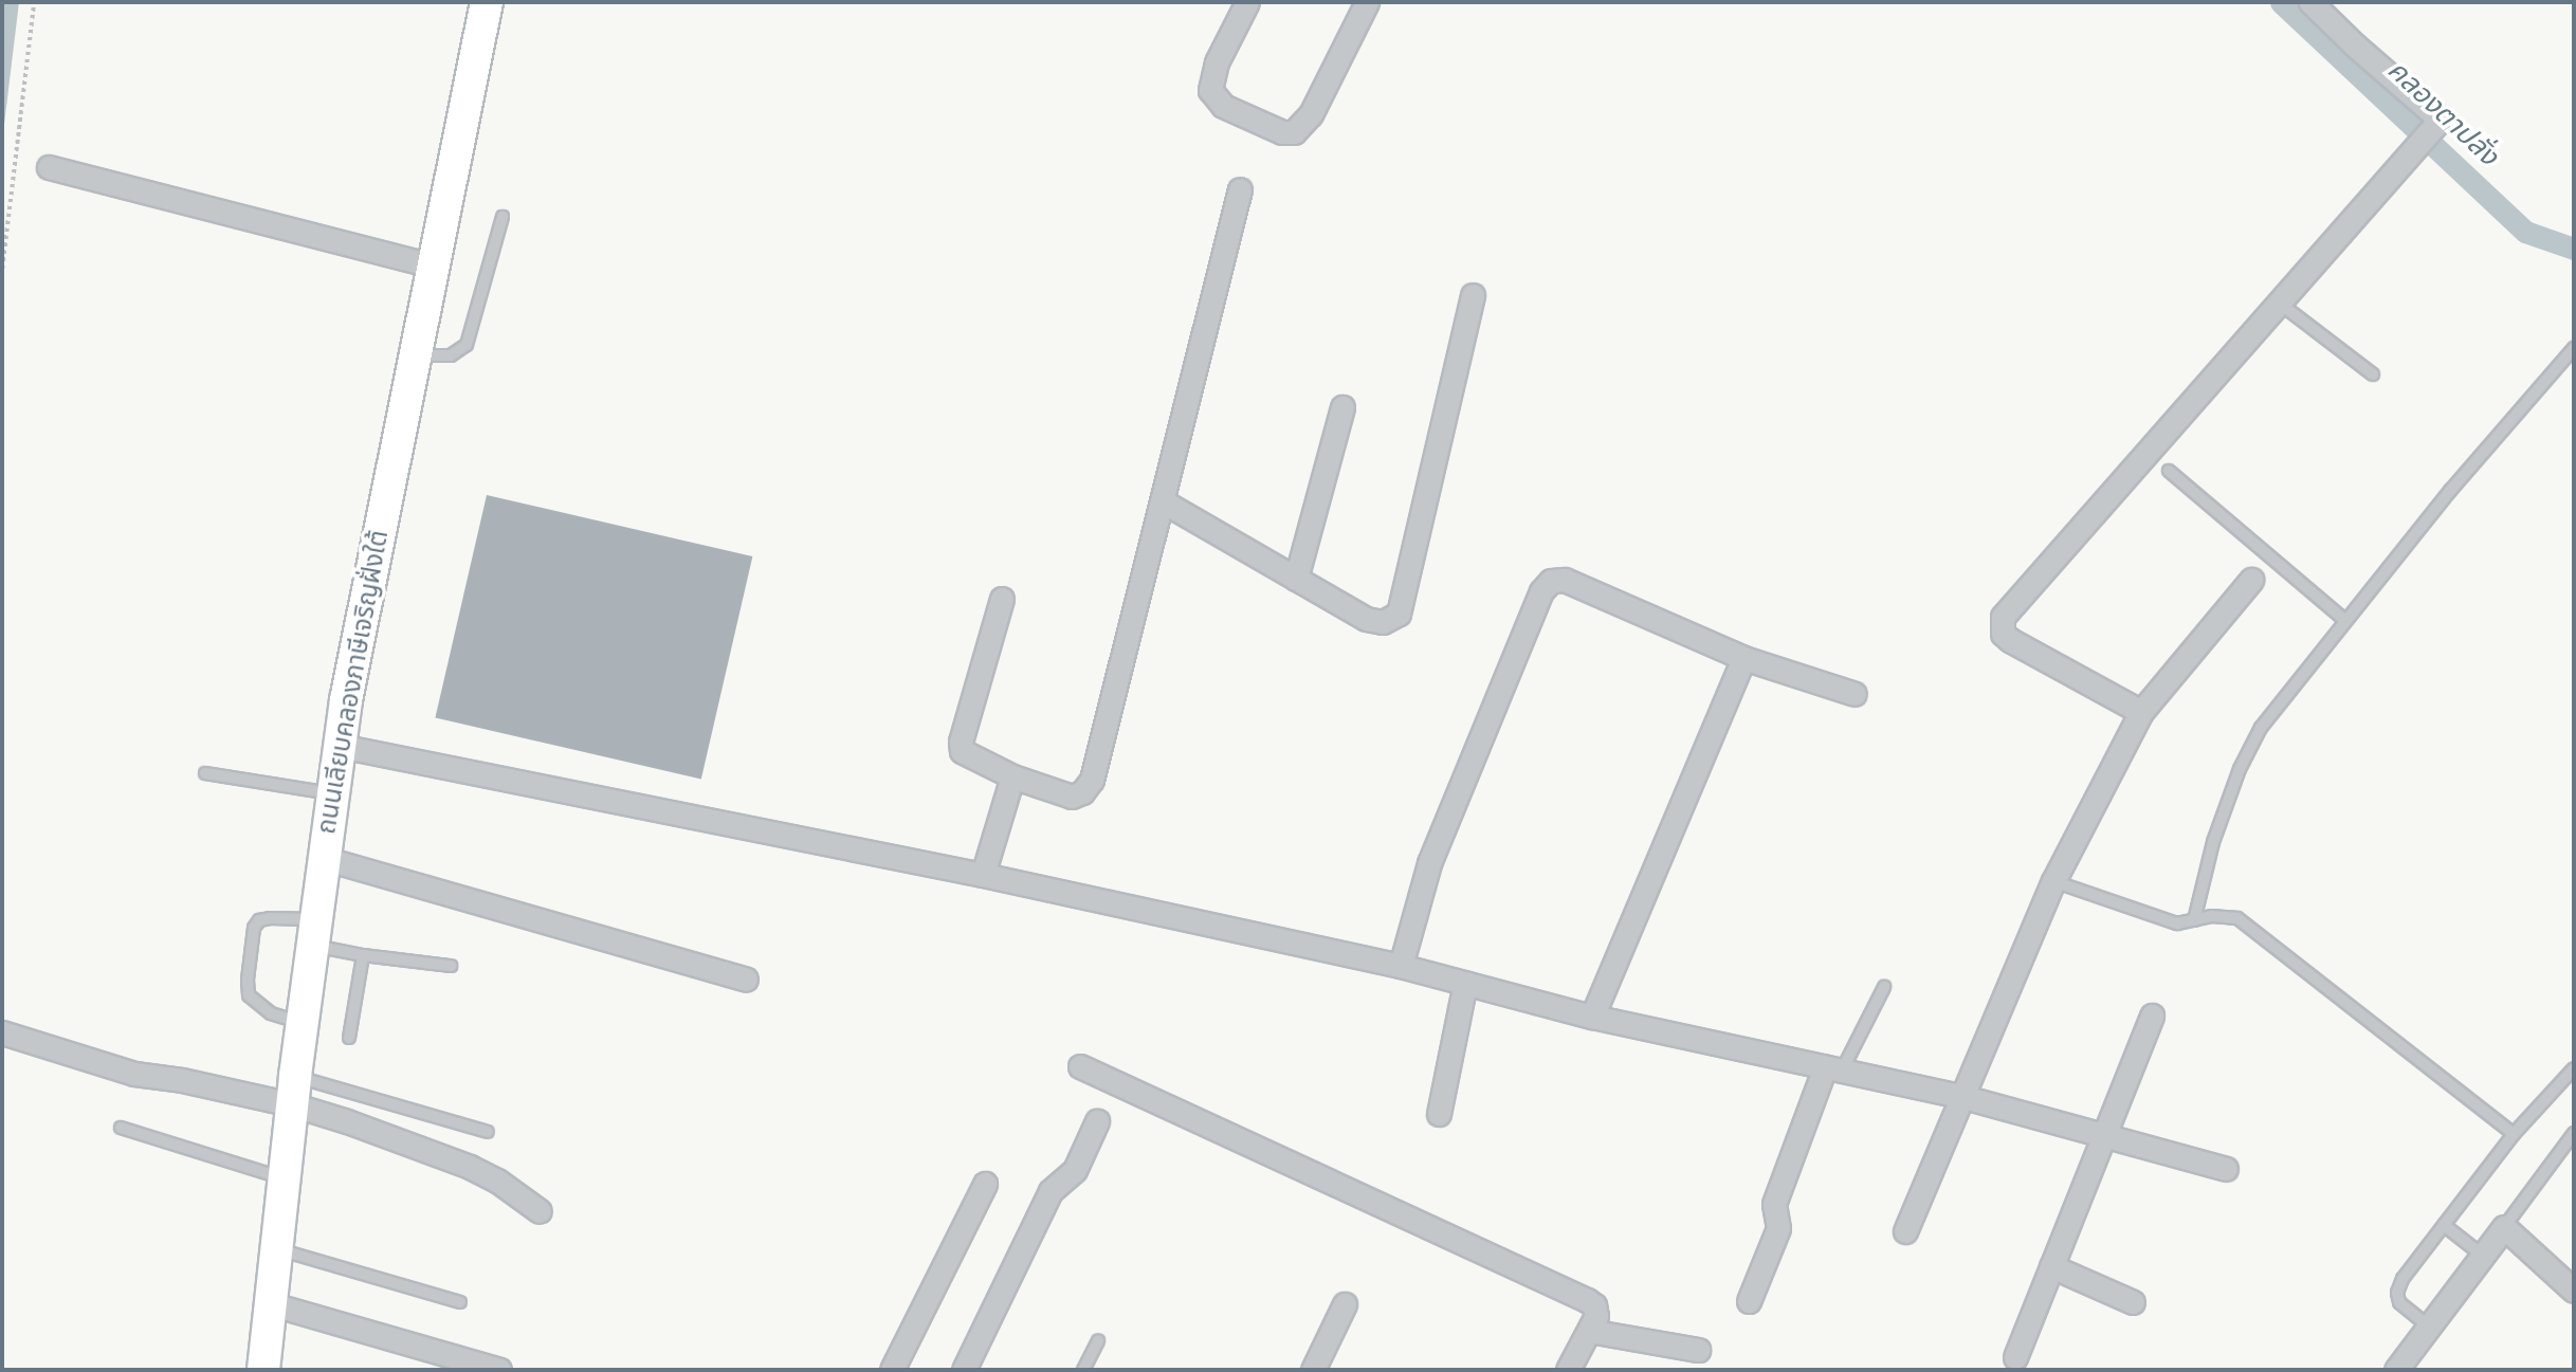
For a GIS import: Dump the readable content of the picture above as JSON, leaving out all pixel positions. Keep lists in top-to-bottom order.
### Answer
{
  "streets": {
    "street": ["ถนนเลียบคลองภาษีเจริญฝั่งใต้"]
  },
  "water": ["คลองตาปลั่ง"]
}
